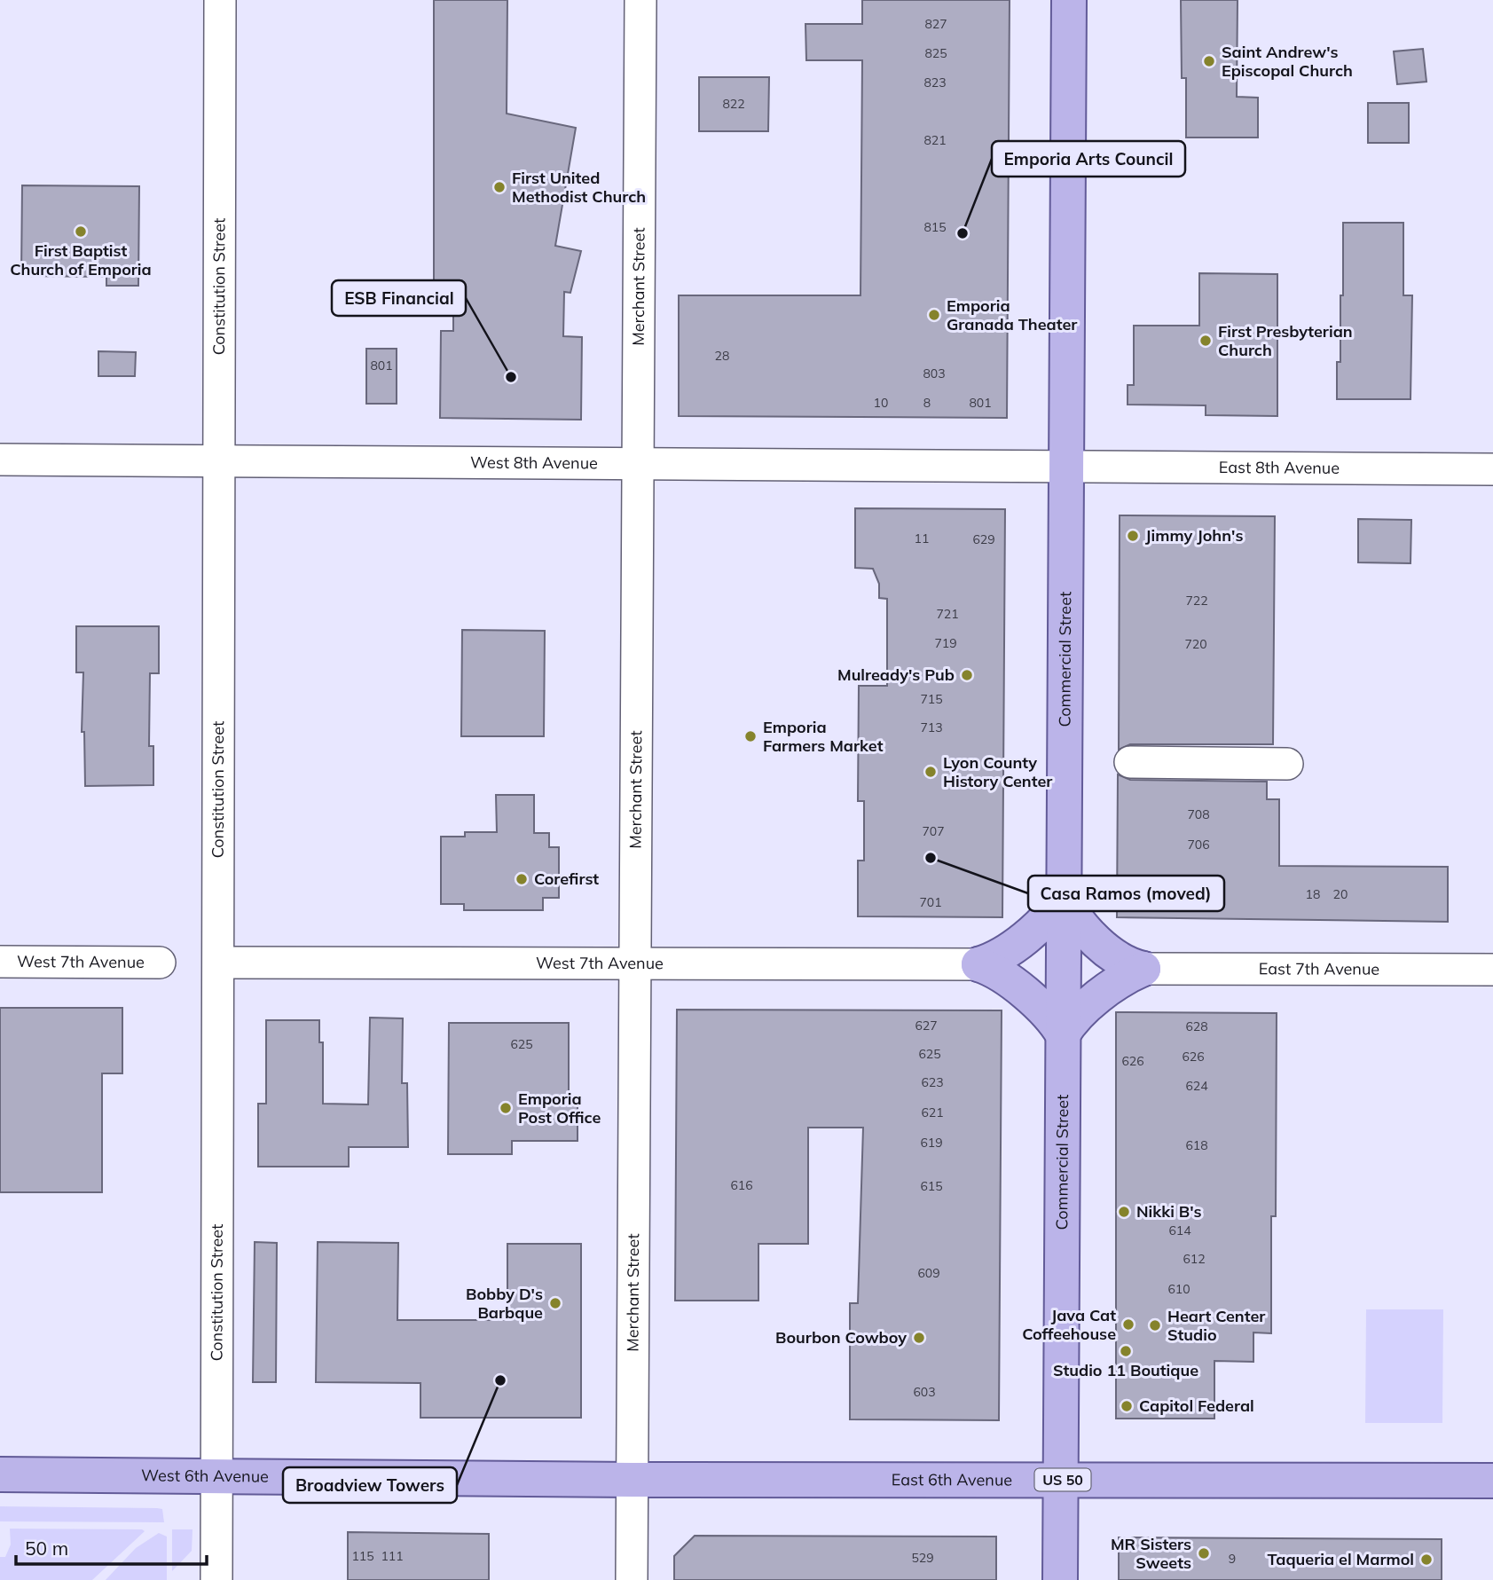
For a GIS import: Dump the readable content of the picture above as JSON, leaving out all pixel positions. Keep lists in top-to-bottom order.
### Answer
{
  "streets": {
    "main road": [
      "Commercial Street",
      "West 6th Avenue",
      "East 6th Avenue",
      "US 50"
    ],
    "street": [
      "Constitution Street",
      "Merchant Street",
      "West 8th Avenue",
      "East 8th Avenue",
      "West 7th Avenue",
      "East 7th Avenue"
    ]
  },
  "crossings": [
    ["Constitution Street", "West 8th Avenue"],
    ["Constitution Street", "West 7th Avenue"],
    ["Constitution Street", "West 6th Avenue"],
    ["Merchant Street", "West 8th Avenue"],
    ["Merchant Street", "West 7th Avenue"],
    ["Merchant Street", "West 6th Avenue"],
    ["Merchant Street", "East 6th Avenue"],
    ["West 8th Avenue", "East 8th Avenue"],
    ["West 8th Avenue", "Commercial Street"],
    ["East 8th Avenue", "Commercial Street"],
    ["Commercial Street", "East 6th Avenue"],
    ["West 6th Avenue", "East 6th Avenue"]
  ],
  "places": [
    "Saint Andrew's Episcopal Church",
    "First United Methodist Church",
    "First Baptist Church of Emporia",
    "Emporia Arts Council",
    "Emporia Granada Theater",
    "First Presbyterian Church",
    "ESB Financial",
    "Jimmy John's",
    "Mulready's Pub",
    "Emporia Farmers Market",
    "Lyon County History Center",
    "Casa Ramos (moved)",
    "Corefirst",
    "Emporia Post Office",
    "Nikki B's",
    "Bobby D's Barbque",
    "Java Cat Coffeehouse",
    "Heart Center Studio",
    "Bourbon Cowboy",
    "Studio 11 Boutique",
    "Broadview Towers",
    "Capitol Federal",
    "MR Sisters Sweets",
    "Taqueria el Marmol"
  ],
  "house_numbers": [
    "827",
    "825",
    "823",
    "822",
    "821",
    "815",
    "28",
    "801",
    "803",
    "10",
    "8",
    "801",
    "11",
    "629",
    "722",
    "721",
    "719",
    "720",
    "715",
    "713",
    "708",
    "707",
    "706",
    "18",
    "20",
    "701",
    "627",
    "628",
    "625",
    "625",
    "626",
    "626",
    "623",
    "624",
    "621",
    "619",
    "618",
    "616",
    "615",
    "614",
    "612",
    "609",
    "610",
    "603",
    "115",
    "111",
    "529",
    "9"
  ],
  "scale_bar": "50 m"
}
